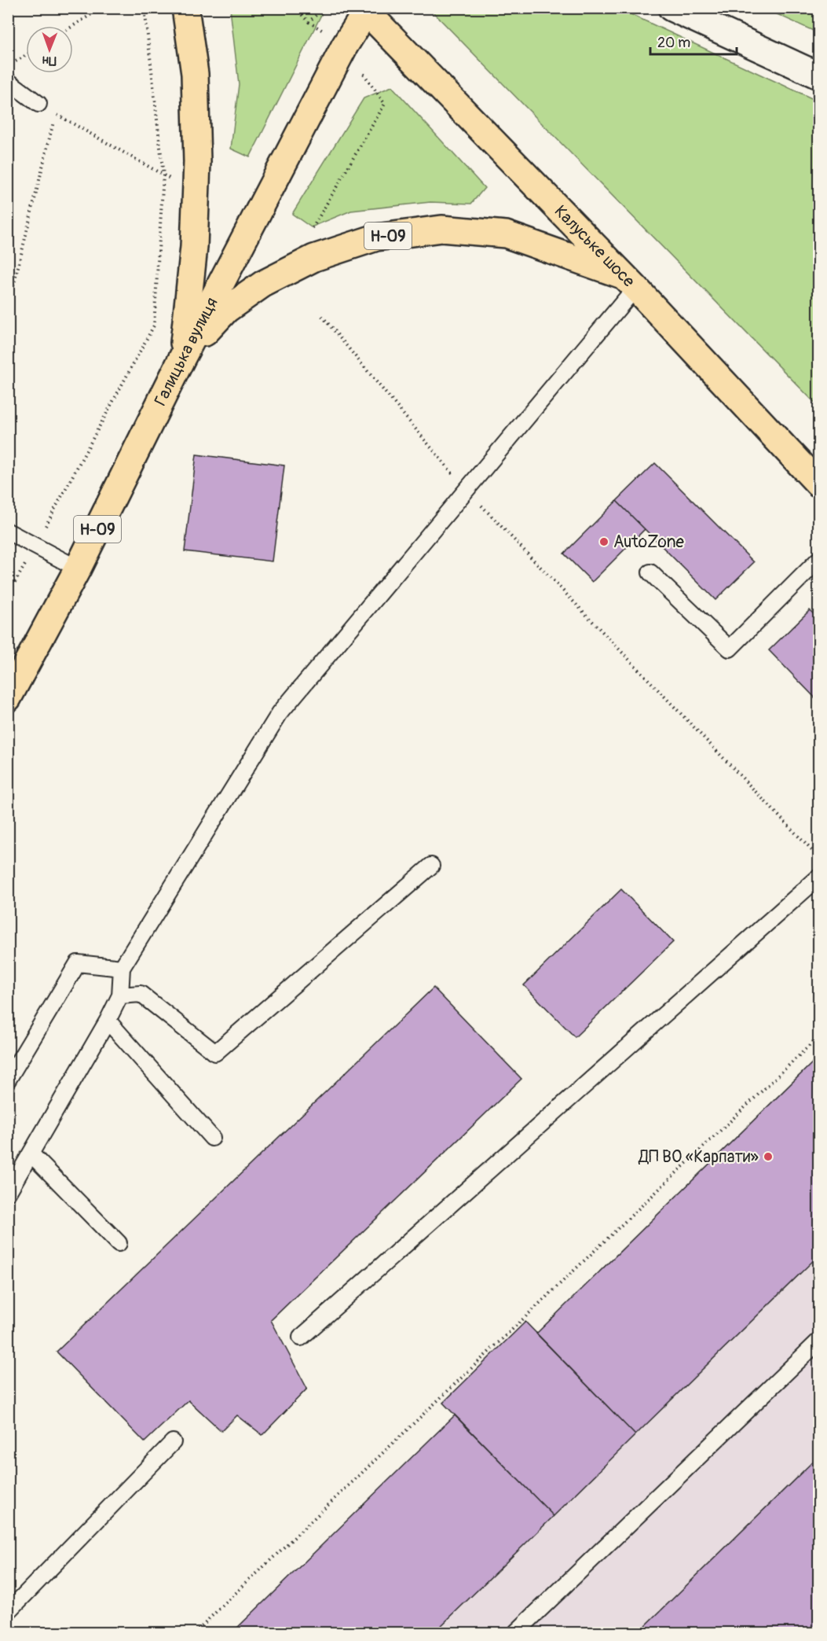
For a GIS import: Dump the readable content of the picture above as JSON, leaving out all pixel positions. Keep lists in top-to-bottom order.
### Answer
{
  "streets": {
    "main road": ["Н-09", "Калуське шосе", "Галицька вулиця"]
  },
  "crossings": [
    ["Н-09", "Калуське шосе"],
    ["Н-09", "Галицька вулиця"],
    ["Калуське шосе", "Галицька вулиця"]
  ],
  "places": ["AutoZone", "ДП ВО «Карпати»"],
  "scale_bar": "20 m",
  "north": "bottom"
}
